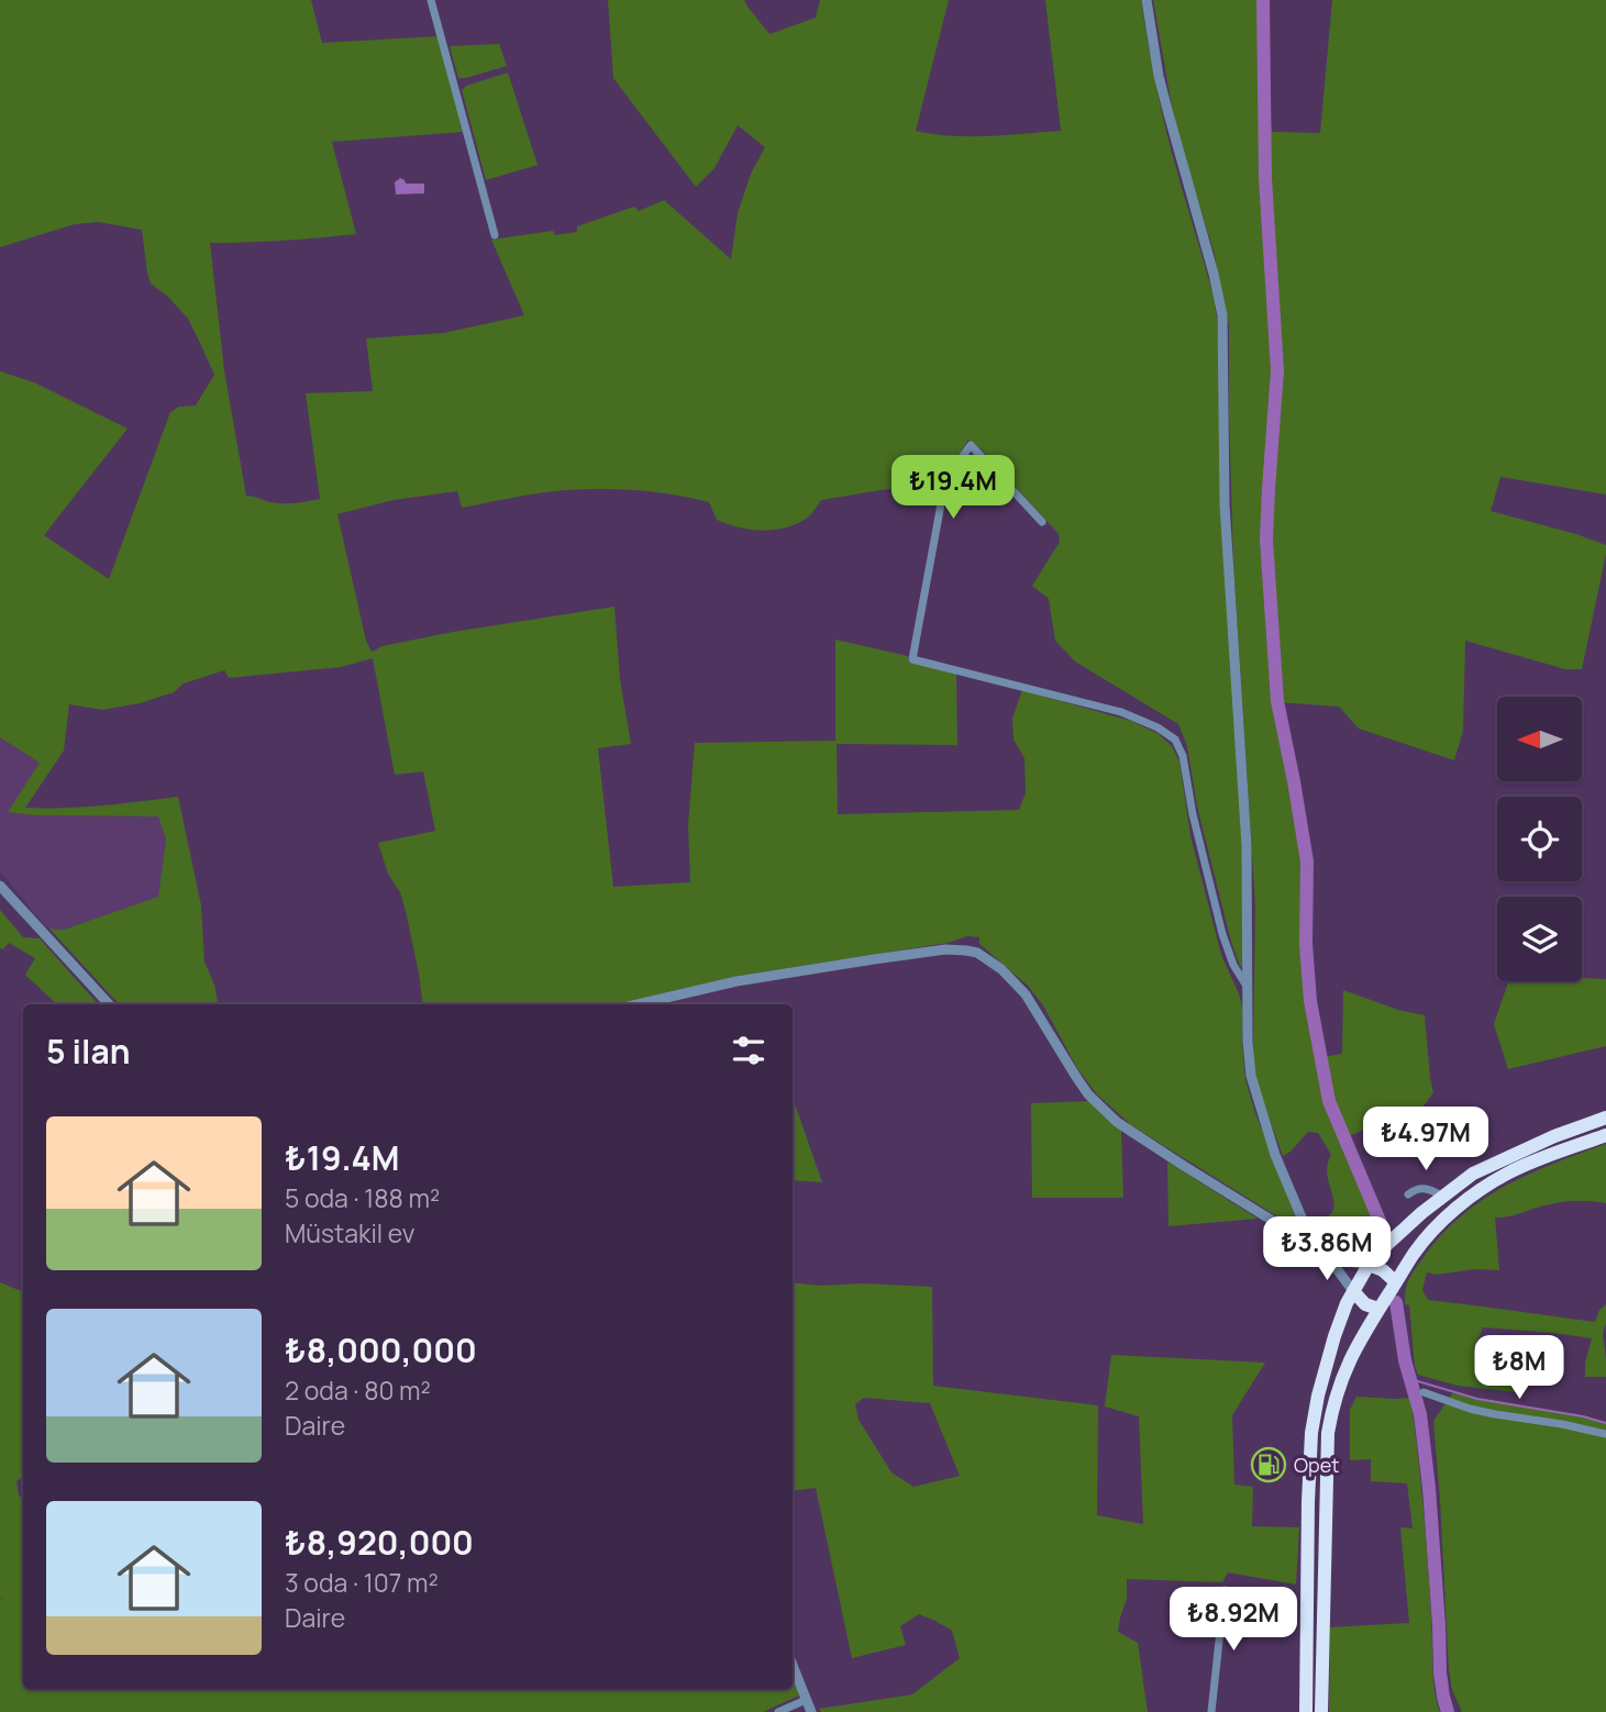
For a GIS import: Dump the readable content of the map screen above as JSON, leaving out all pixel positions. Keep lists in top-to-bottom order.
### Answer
{
  "places": {
    "fuel station": ["Opet"]
  },
  "north": "left",
  "page": {
    "price": [
      "₺19.4M",
      "₺4.97M",
      "₺3.86M",
      "₺8M",
      "₺8.92M"
    ],
    "heading": "5 ilan",
    "list": [
      {
        "name": "₺19.4M",
        "note": "5 oda · 188 m² · Müstakil ev"
      },
      {
        "name": "₺8,000,000",
        "note": "2 oda · 80 m² · Daire"
      },
      {
        "name": "₺8,920,000",
        "note": "3 oda · 107 m² · Daire"
      }
    ]
  }
}
